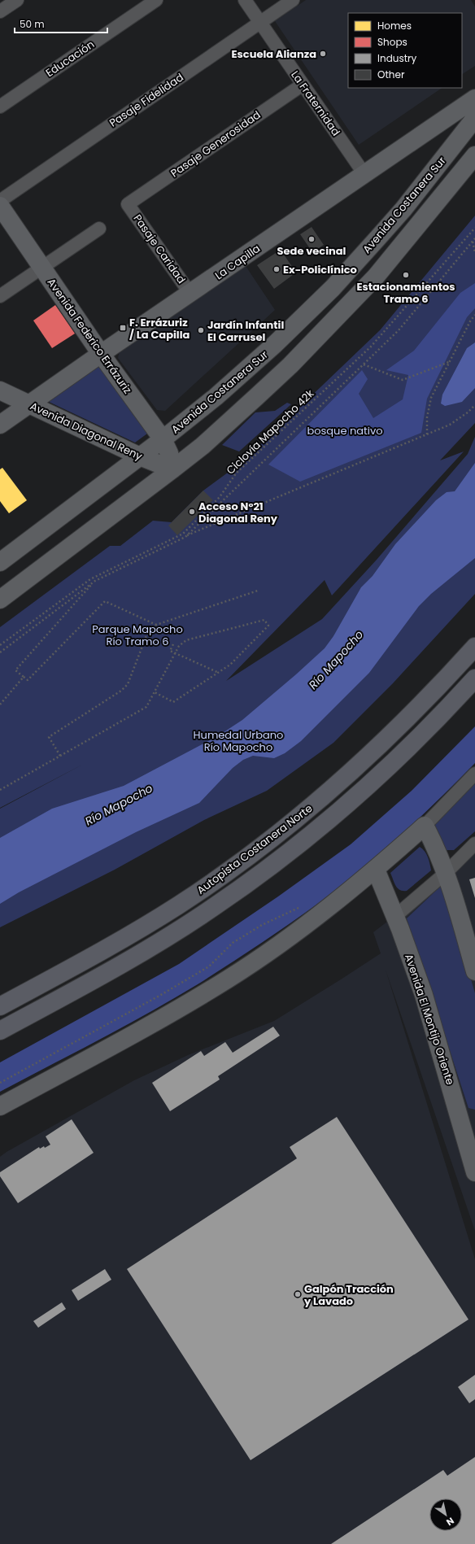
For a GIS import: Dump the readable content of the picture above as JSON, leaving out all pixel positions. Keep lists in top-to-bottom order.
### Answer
{
  "streets": {
    "highway": ["Autopista Costanera Norte"],
    "street": [
      "Educación",
      "Pasaje Fidelidad",
      "La Fraternidad",
      "Pasaje Generosidad",
      "Avenida Costanera Sur",
      "Pasaje Caridad",
      "La Capilla",
      "Avenida Federico Errázuriz",
      "Avenida Diagonal Reny",
      "Avenida El Montijo Oriente"
    ],
    "path": ["Ciclovía Mapocho 42k"]
  },
  "crossings": [
    ["Pasaje Fidelidad", "La Fraternidad"],
    ["La Fraternidad", "Pasaje Generosidad"],
    ["La Fraternidad", "La Capilla"],
    ["Pasaje Generosidad", "Pasaje Caridad"],
    ["Avenida Costanera Sur", "Avenida Federico Errázuriz"],
    ["Avenida Costanera Sur", "Avenida Diagonal Reny"],
    ["Pasaje Caridad", "La Capilla"],
    ["La Capilla", "Avenida Federico Errázuriz"],
    ["La Capilla", "Avenida Diagonal Reny"],
    ["Avenida Federico Errázuriz", "Avenida Diagonal Reny"]
  ],
  "water": ["Río Mapocho"],
  "parks": ["bosque nativo", "Parque Mapocho Río Tramo 6", "Humedal Urbano Río Mapocho"],
  "places": {
    "other": [
      "Escuela Alianza",
      "Sede vecinal",
      "Ex-Policlínico",
      "Estacionamientos Tramo 6",
      "Jardín Infantil El Carrusel",
      "Acceso N°21 Diagonal Reny",
      "Galpón Tracción y Lavado"
    ],
    "transit": ["F. Errázuriz / La Capilla"]
  },
  "legend": [
    "Homes",
    "Shops",
    "Industry",
    "Other"
  ],
  "scale_bar": "50 m",
  "north": "bottom right"
}
